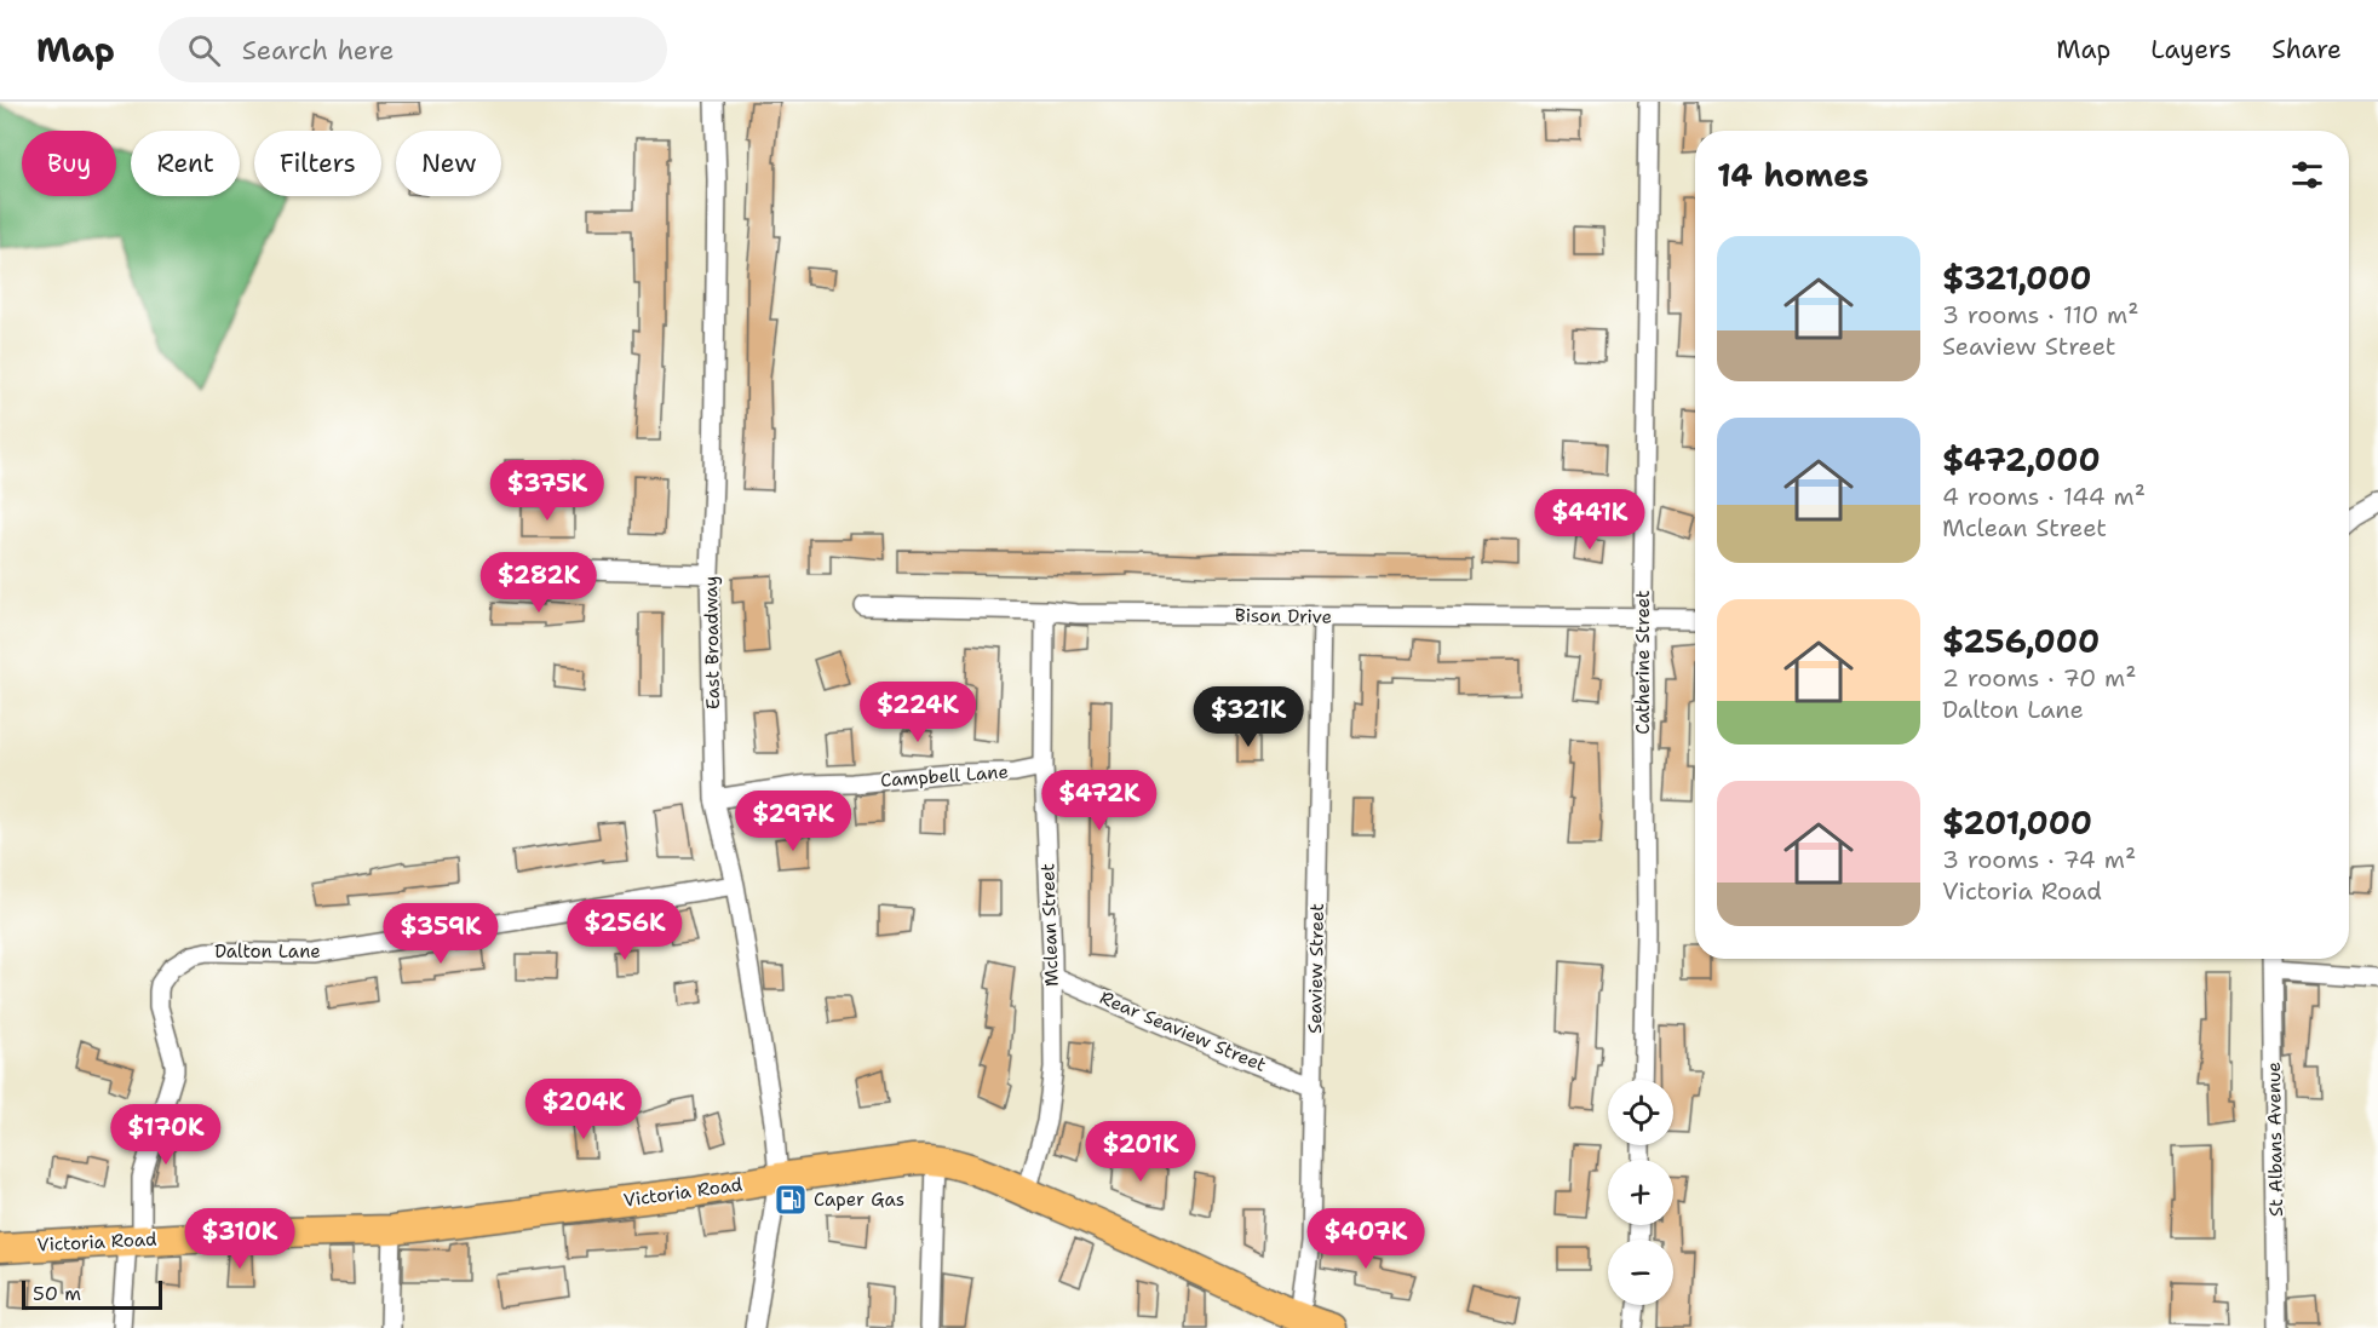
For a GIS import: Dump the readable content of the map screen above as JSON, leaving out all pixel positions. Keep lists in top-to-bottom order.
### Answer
{
  "streets": {
    "main road": ["Victoria Road"],
    "street": [
      "Bison Drive",
      "East Broadway",
      "Catherine Street",
      "Campbell Lane",
      "Mclean Street",
      "Dalton Lane",
      "Seaview Street",
      "Rear Seaview Street",
      "St Albans Avenue"
    ]
  },
  "crossings": [
    ["Bison Drive", "Catherine Street"],
    ["Bison Drive", "Mclean Street"],
    ["Bison Drive", "Seaview Street"],
    ["East Broadway", "Campbell Lane"],
    ["East Broadway", "Dalton Lane"],
    ["East Broadway", "Victoria Road"],
    ["Campbell Lane", "Mclean Street"],
    ["Mclean Street", "Rear Seaview Street"],
    ["Mclean Street", "Victoria Road"],
    ["Dalton Lane", "Victoria Road"],
    ["Seaview Street", "Rear Seaview Street"],
    ["Seaview Street", "Victoria Road"]
  ],
  "places": {
    "fuel station": ["Caper Gas"]
  },
  "scale_bar": "50 m",
  "page": {
    "header": "Map",
    "search": "Search here",
    "nav": ["Map", "Layers", "Share"],
    "chip": [
      "Buy",
      "Rent",
      "Filters",
      "New"
    ],
    "heading": "14 homes",
    "list": [
      {
        "name": "$321,000",
        "note": "3 rooms · 110 m² · Seaview Street"
      },
      {
        "name": "$472,000",
        "note": "4 rooms · 144 m² · Mclean Street"
      },
      {
        "name": "$256,000",
        "note": "2 rooms · 70 m² · Dalton Lane"
      },
      {
        "name": "$201,000",
        "note": "3 rooms · 74 m² · Victoria Road"
      }
    ],
    "price": [
      "$375K",
      "$441K",
      "$282K",
      "$224K",
      "$321K",
      "$472K",
      "$297K",
      "$256K",
      "$359K",
      "$204K",
      "$170K",
      "$201K",
      "$310K",
      "$407K"
    ],
    "map_buttons": ["+", "−"],
    "scale": "50 m"
  }
}
